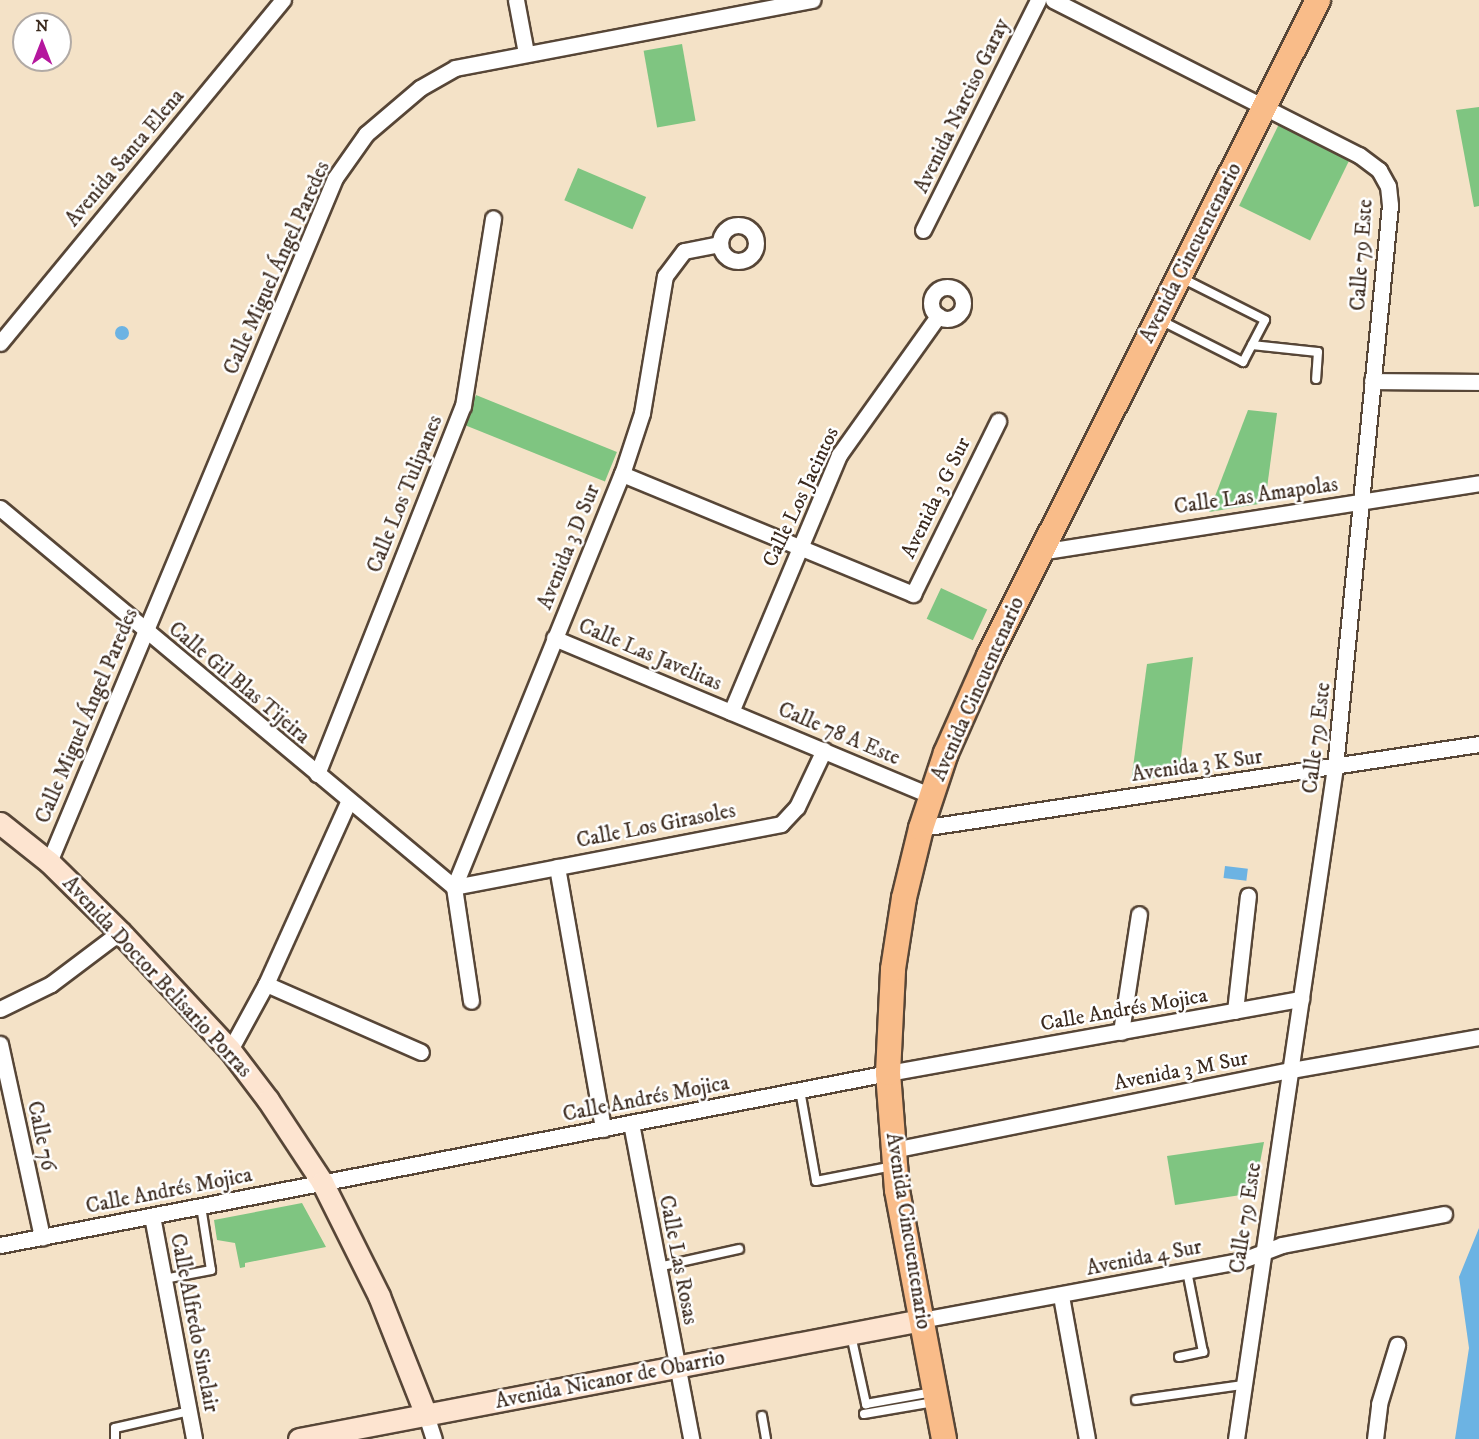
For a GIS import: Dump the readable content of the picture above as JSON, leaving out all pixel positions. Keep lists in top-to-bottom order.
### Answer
{
  "streets": {
    "main road": ["Avenida Cincuentenario"],
    "street": [
      "Avenida Narciso Garay",
      "Avenida Santa Elena",
      "Calle 79 Este",
      "Calle Miguel Ángel Paredes",
      "Calle Los Tulipanes",
      "Calle Las Amapolas",
      "Calle Los Jacintos",
      "Avenida 3 G Sur",
      "Avenida 3 D Sur",
      "Calle Las Javelitas",
      "Calle Gil Blas Tijeira",
      "Calle 78 A Este",
      "Avenida 3 K Sur",
      "Calle Los Girasoles",
      "Avenida Doctor Belisario Porras",
      "Calle Andrés Mojica",
      "Avenida 3 M Sur",
      "Calle 76",
      "Avenida 4 Sur",
      "Calle Las Rosas",
      "Calle Alfredo Sinclair",
      "Avenida Nicanor de Obarrio"
    ]
  },
  "crossings": [
    ["Avenida Cincuentenario", "Calle 79 Este"],
    ["Avenida Cincuentenario", "Calle Las Amapolas"],
    ["Avenida Cincuentenario", "Calle 78 A Este"],
    ["Avenida Cincuentenario", "Avenida 3 K Sur"],
    ["Avenida Cincuentenario", "Calle Andrés Mojica"],
    ["Avenida Cincuentenario", "Avenida 3 M Sur"],
    ["Avenida Cincuentenario", "Avenida 4 Sur"],
    ["Avenida Cincuentenario", "Avenida Nicanor de Obarrio"],
    ["Calle 79 Este", "Calle Las Amapolas"],
    ["Calle 79 Este", "Avenida 3 K Sur"],
    ["Calle 79 Este", "Calle Andrés Mojica"],
    ["Calle 79 Este", "Avenida 3 M Sur"],
    ["Calle 79 Este", "Avenida 4 Sur"],
    ["Calle Miguel Ángel Paredes", "Calle Gil Blas Tijeira"],
    ["Calle Miguel Ángel Paredes", "Avenida Doctor Belisario Porras"],
    ["Calle Los Tulipanes", "Calle Gil Blas Tijeira"],
    ["Calle Los Jacintos", "Avenida 3 G Sur"],
    ["Calle Los Jacintos", "Calle Las Javelitas"],
    ["Calle Los Jacintos", "Calle 78 A Este"],
    ["Avenida 3 D Sur", "Calle Las Javelitas"],
    ["Avenida 3 D Sur", "Calle Gil Blas Tijeira"],
    ["Avenida 3 D Sur", "Calle Los Girasoles"],
    ["Calle Las Javelitas", "Calle 78 A Este"],
    ["Calle Gil Blas Tijeira", "Calle Los Girasoles"],
    ["Calle 78 A Este", "Calle Los Girasoles"],
    ["Avenida Doctor Belisario Porras", "Calle Andrés Mojica"],
    ["Avenida Doctor Belisario Porras", "Avenida Nicanor de Obarrio"],
    ["Calle Andrés Mojica", "Calle 76"],
    ["Calle Andrés Mojica", "Calle Las Rosas"],
    ["Calle Andrés Mojica", "Calle Alfredo Sinclair"],
    ["Avenida 4 Sur", "Avenida Nicanor de Obarrio"],
    ["Calle Las Rosas", "Avenida Nicanor de Obarrio"]
  ],
  "north": "top"
}
